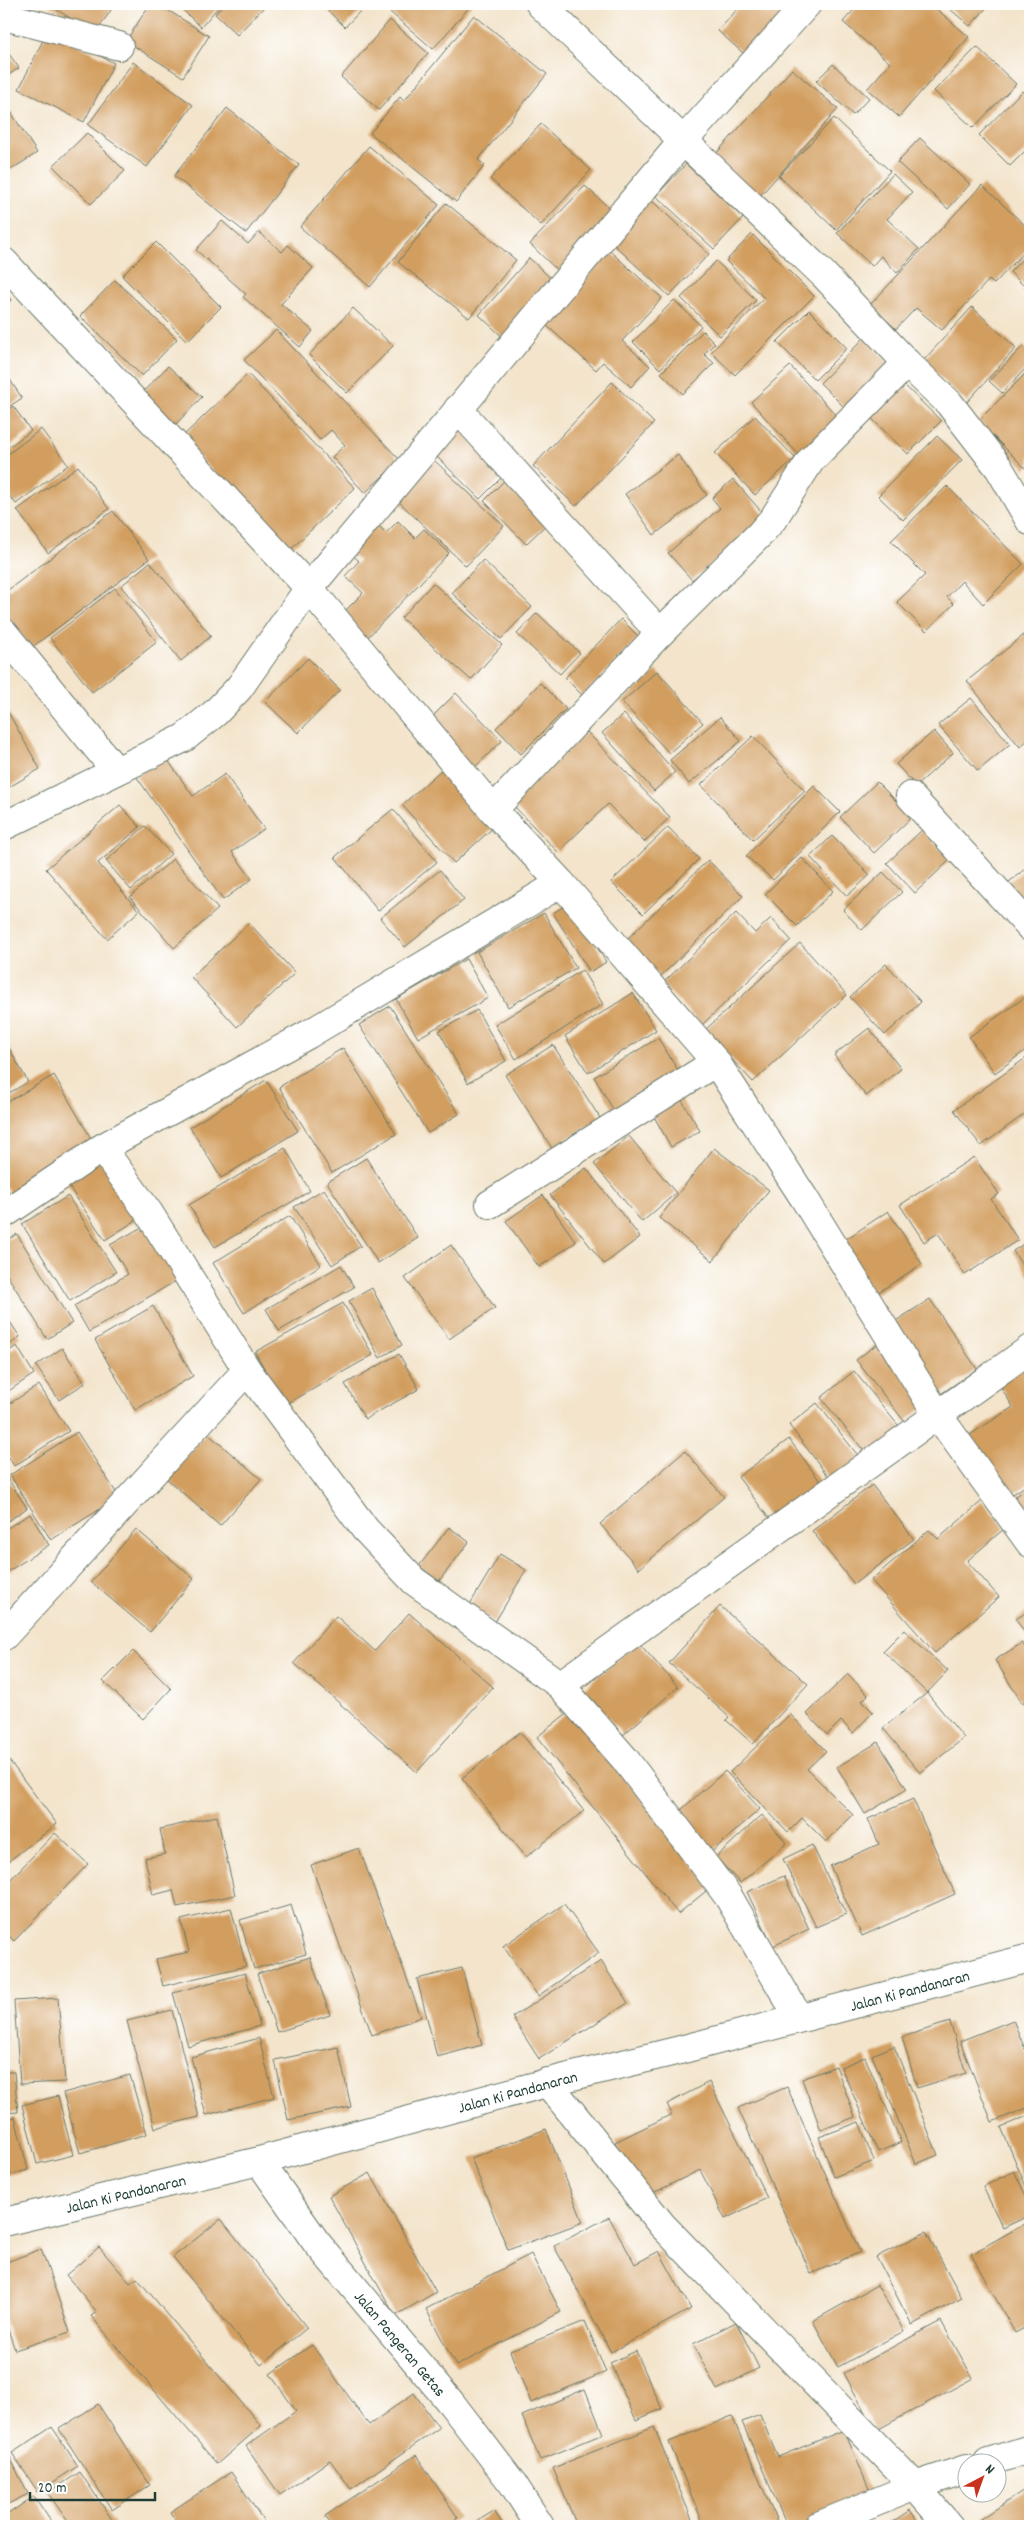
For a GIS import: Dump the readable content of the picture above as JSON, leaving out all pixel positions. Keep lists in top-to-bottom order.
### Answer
{
  "streets": {
    "street": ["Jalan Ki Pandanaran", "Jalan Pangeran Getas"]
  },
  "crossings": [
    ["Jalan Ki Pandanaran", "Jalan Pangeran Getas"]
  ],
  "scale_bar": "20 m",
  "north": "top right"
}
